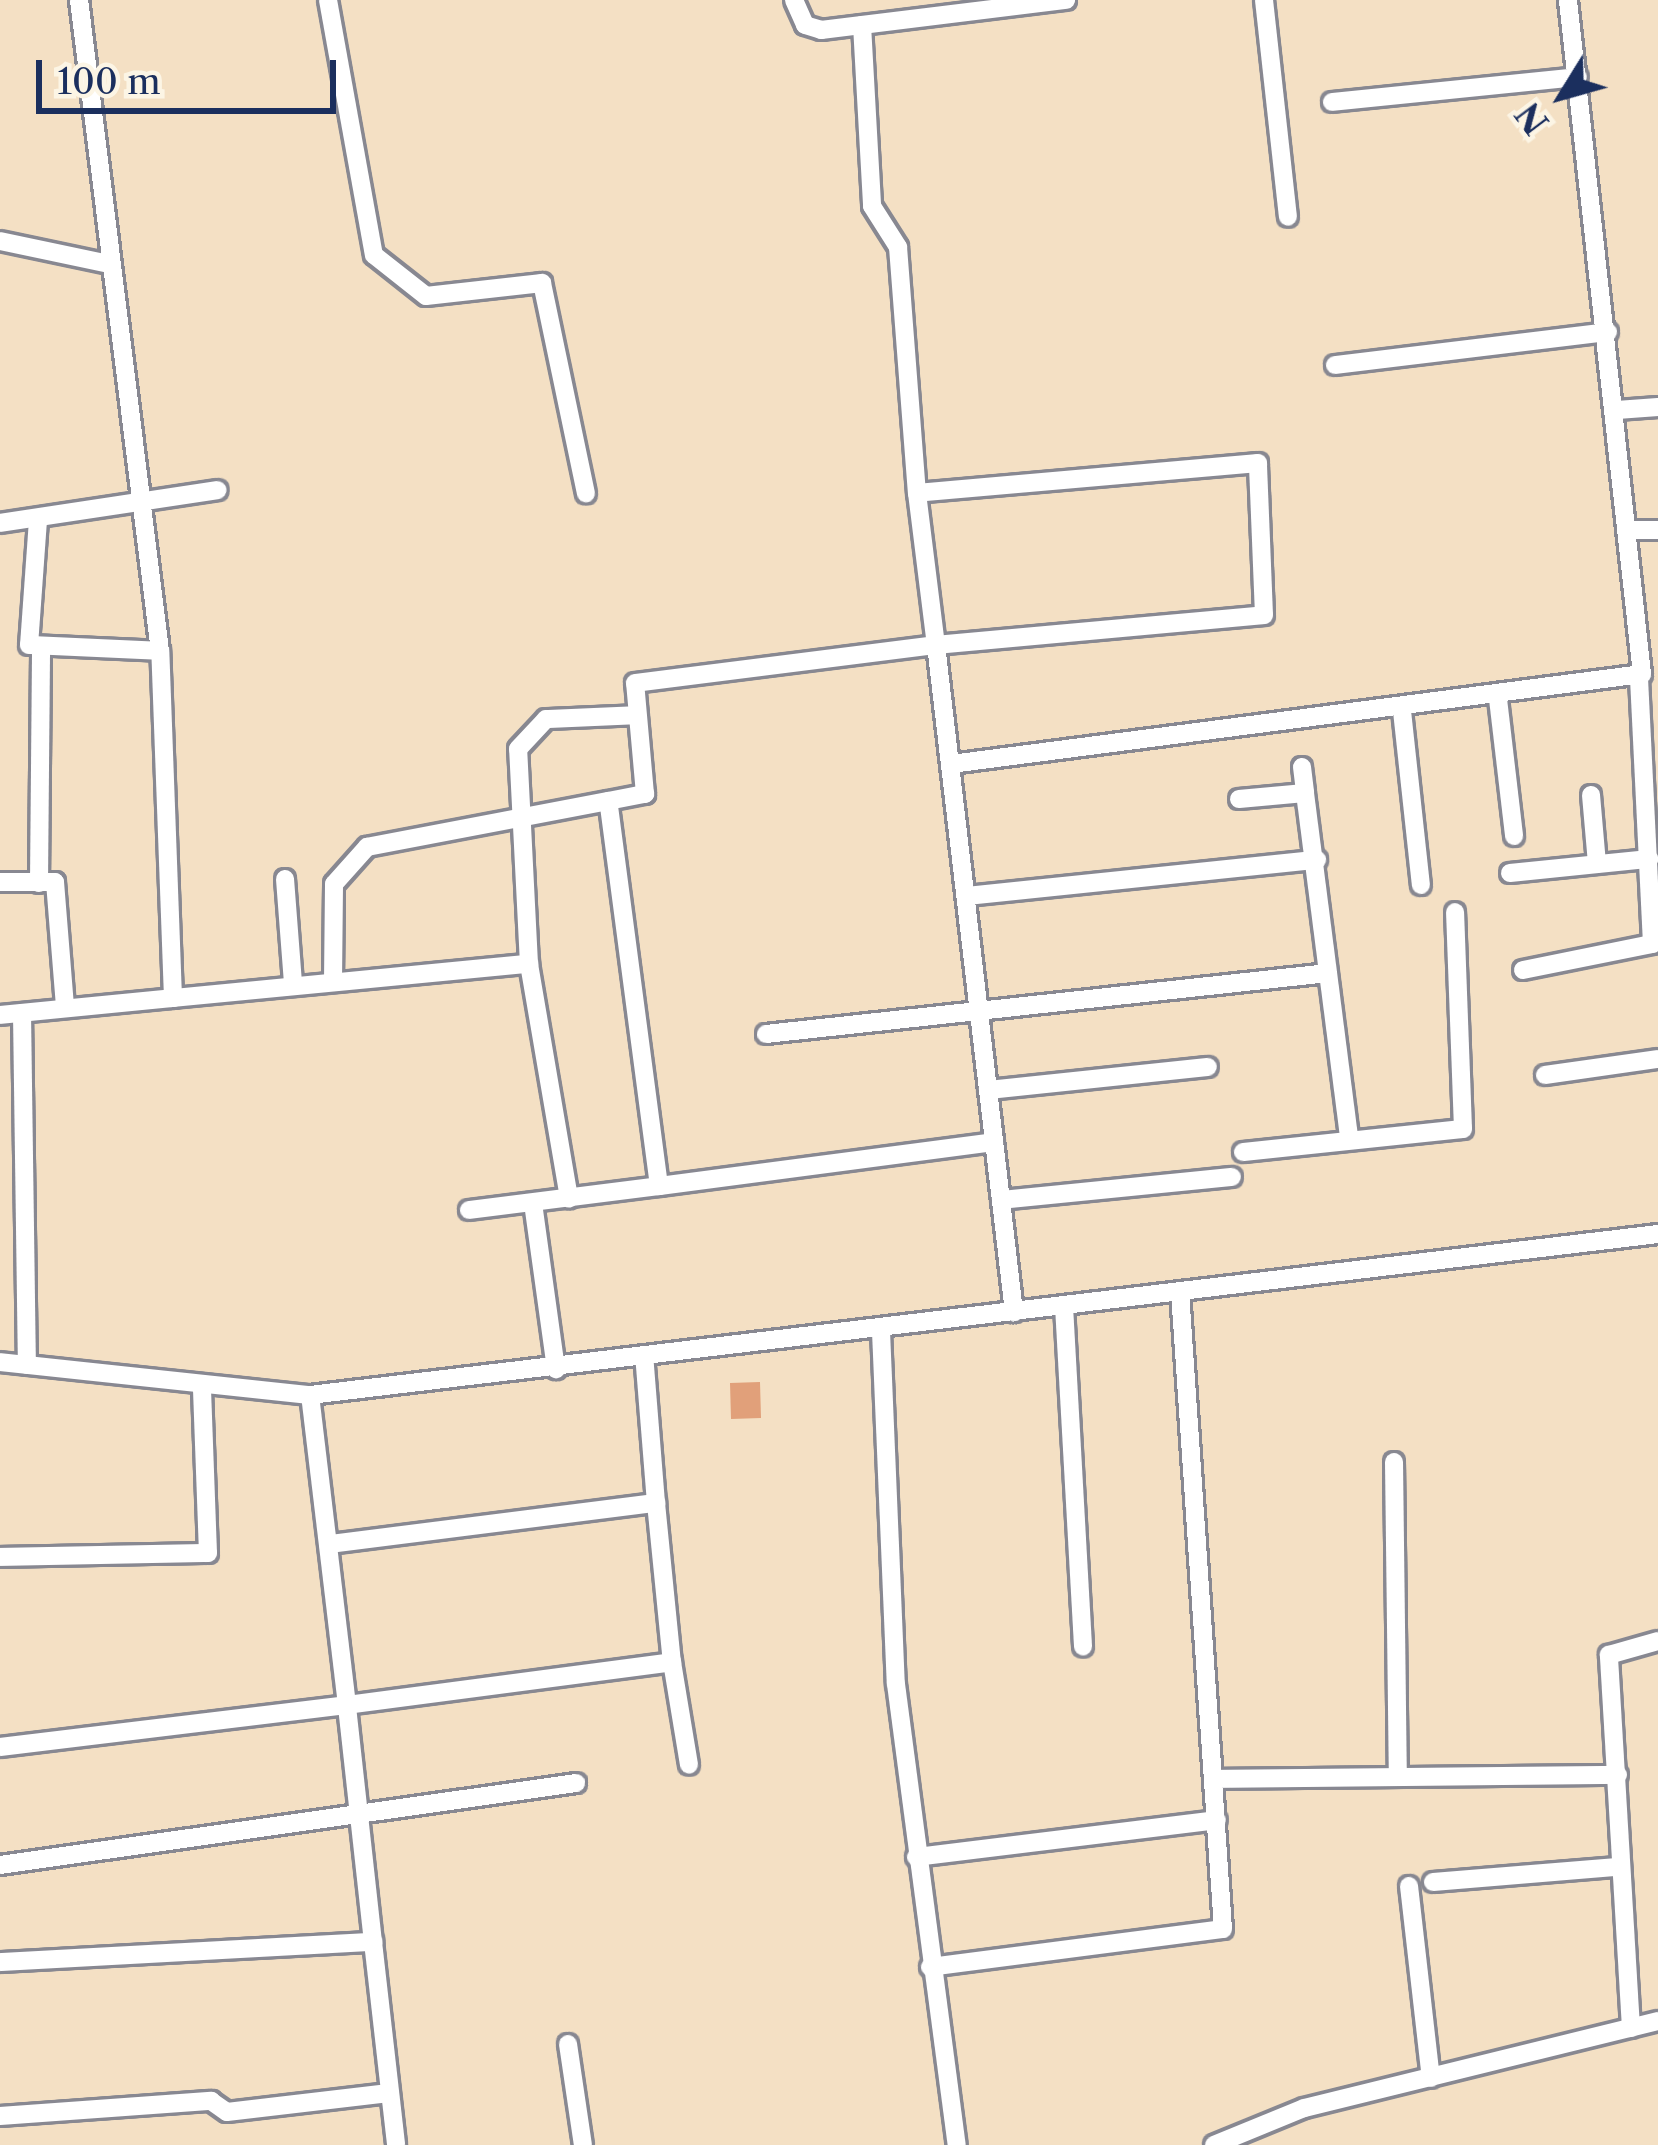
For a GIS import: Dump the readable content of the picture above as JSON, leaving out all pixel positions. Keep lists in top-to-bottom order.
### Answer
{
  "scale_bar": "100 m",
  "north": "bottom left"
}
